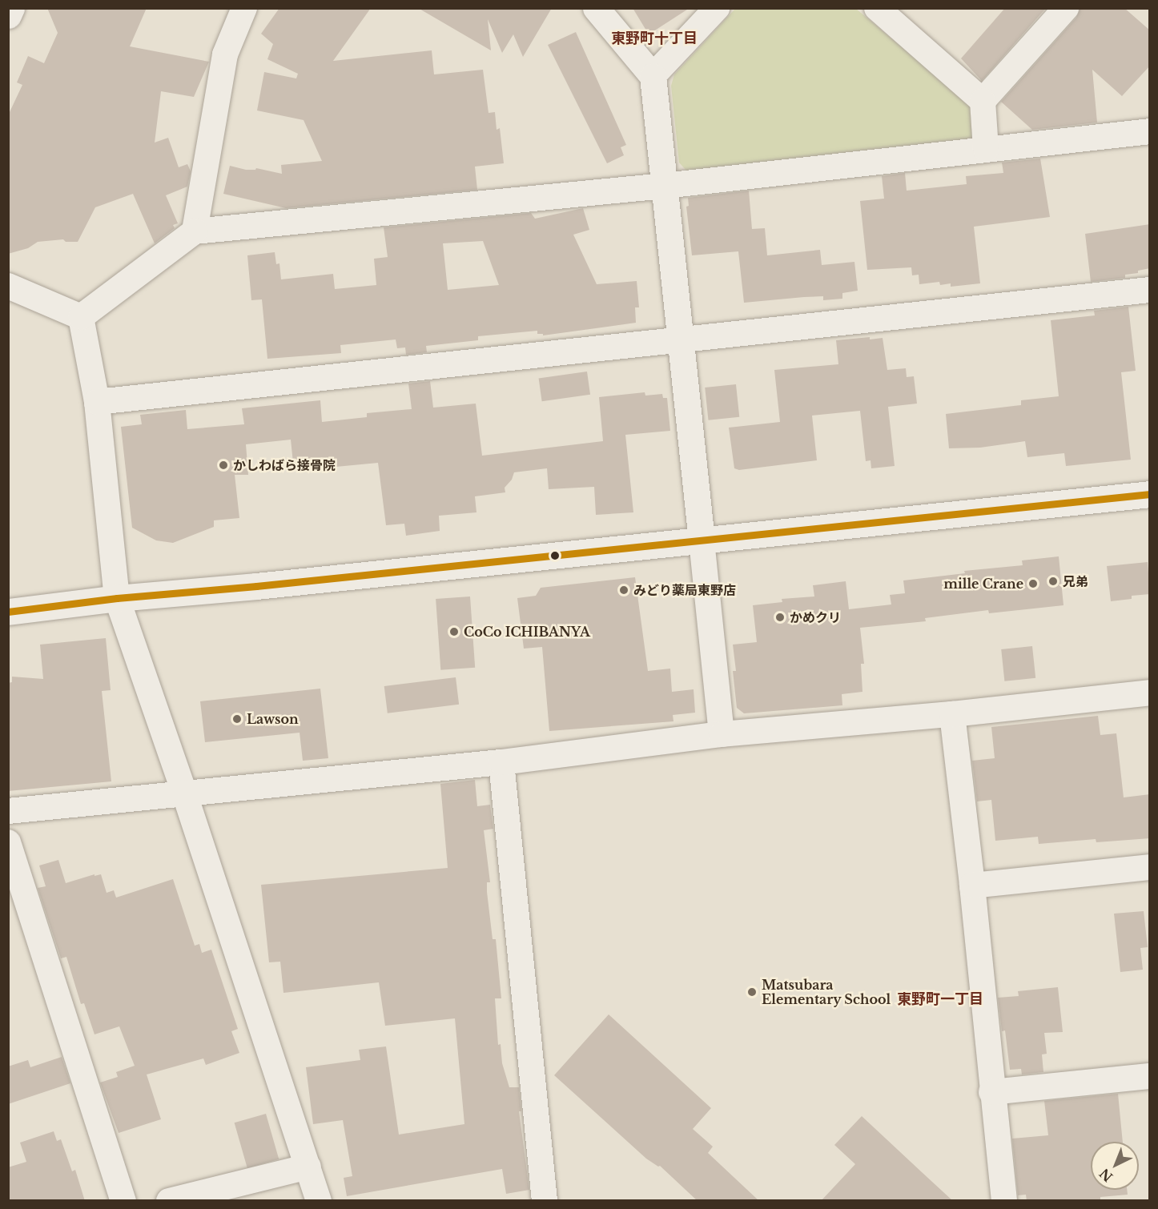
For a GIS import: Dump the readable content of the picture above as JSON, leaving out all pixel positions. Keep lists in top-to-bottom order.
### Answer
{
  "districts": ["東野町十丁目", "東野町一丁目"],
  "places": [
    "かしわばら接骨院",
    "兄弟",
    "mille Crane",
    "みどり薬局東野店",
    "かめクリ",
    "CoCo ICHIBANYA",
    "Lawson",
    "Matsubara Elementary School"
  ],
  "north": "bottom left"
}
